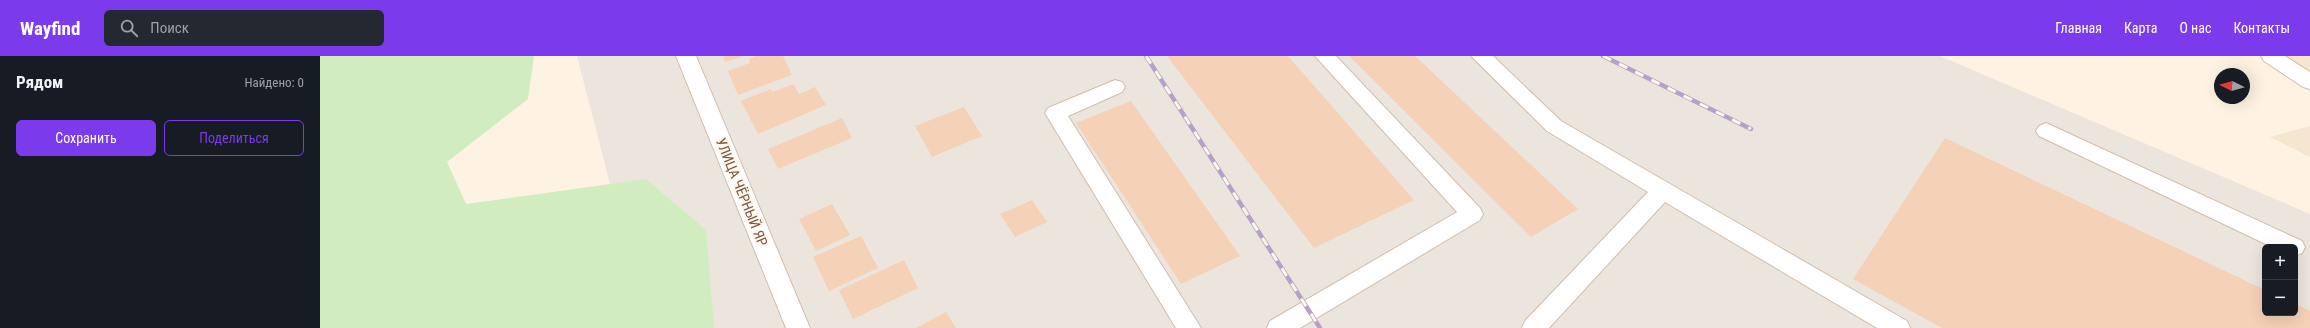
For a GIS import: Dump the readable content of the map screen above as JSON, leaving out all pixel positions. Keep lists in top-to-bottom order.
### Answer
{
  "streets": {
    "street": ["УЛИЦА ЧЁРНЫЙ ЯР"]
  },
  "north": "left",
  "page": {
    "header": "Wayfind",
    "search": "Поиск",
    "nav": [
      "Главная",
      "Карта",
      "О нас",
      "Контакты"
    ],
    "heading": ["Рядом", "Найдено: 0"],
    "buttons": ["Сохранить", "Поделиться"],
    "map_buttons": ["+", "−"]
  }
}
